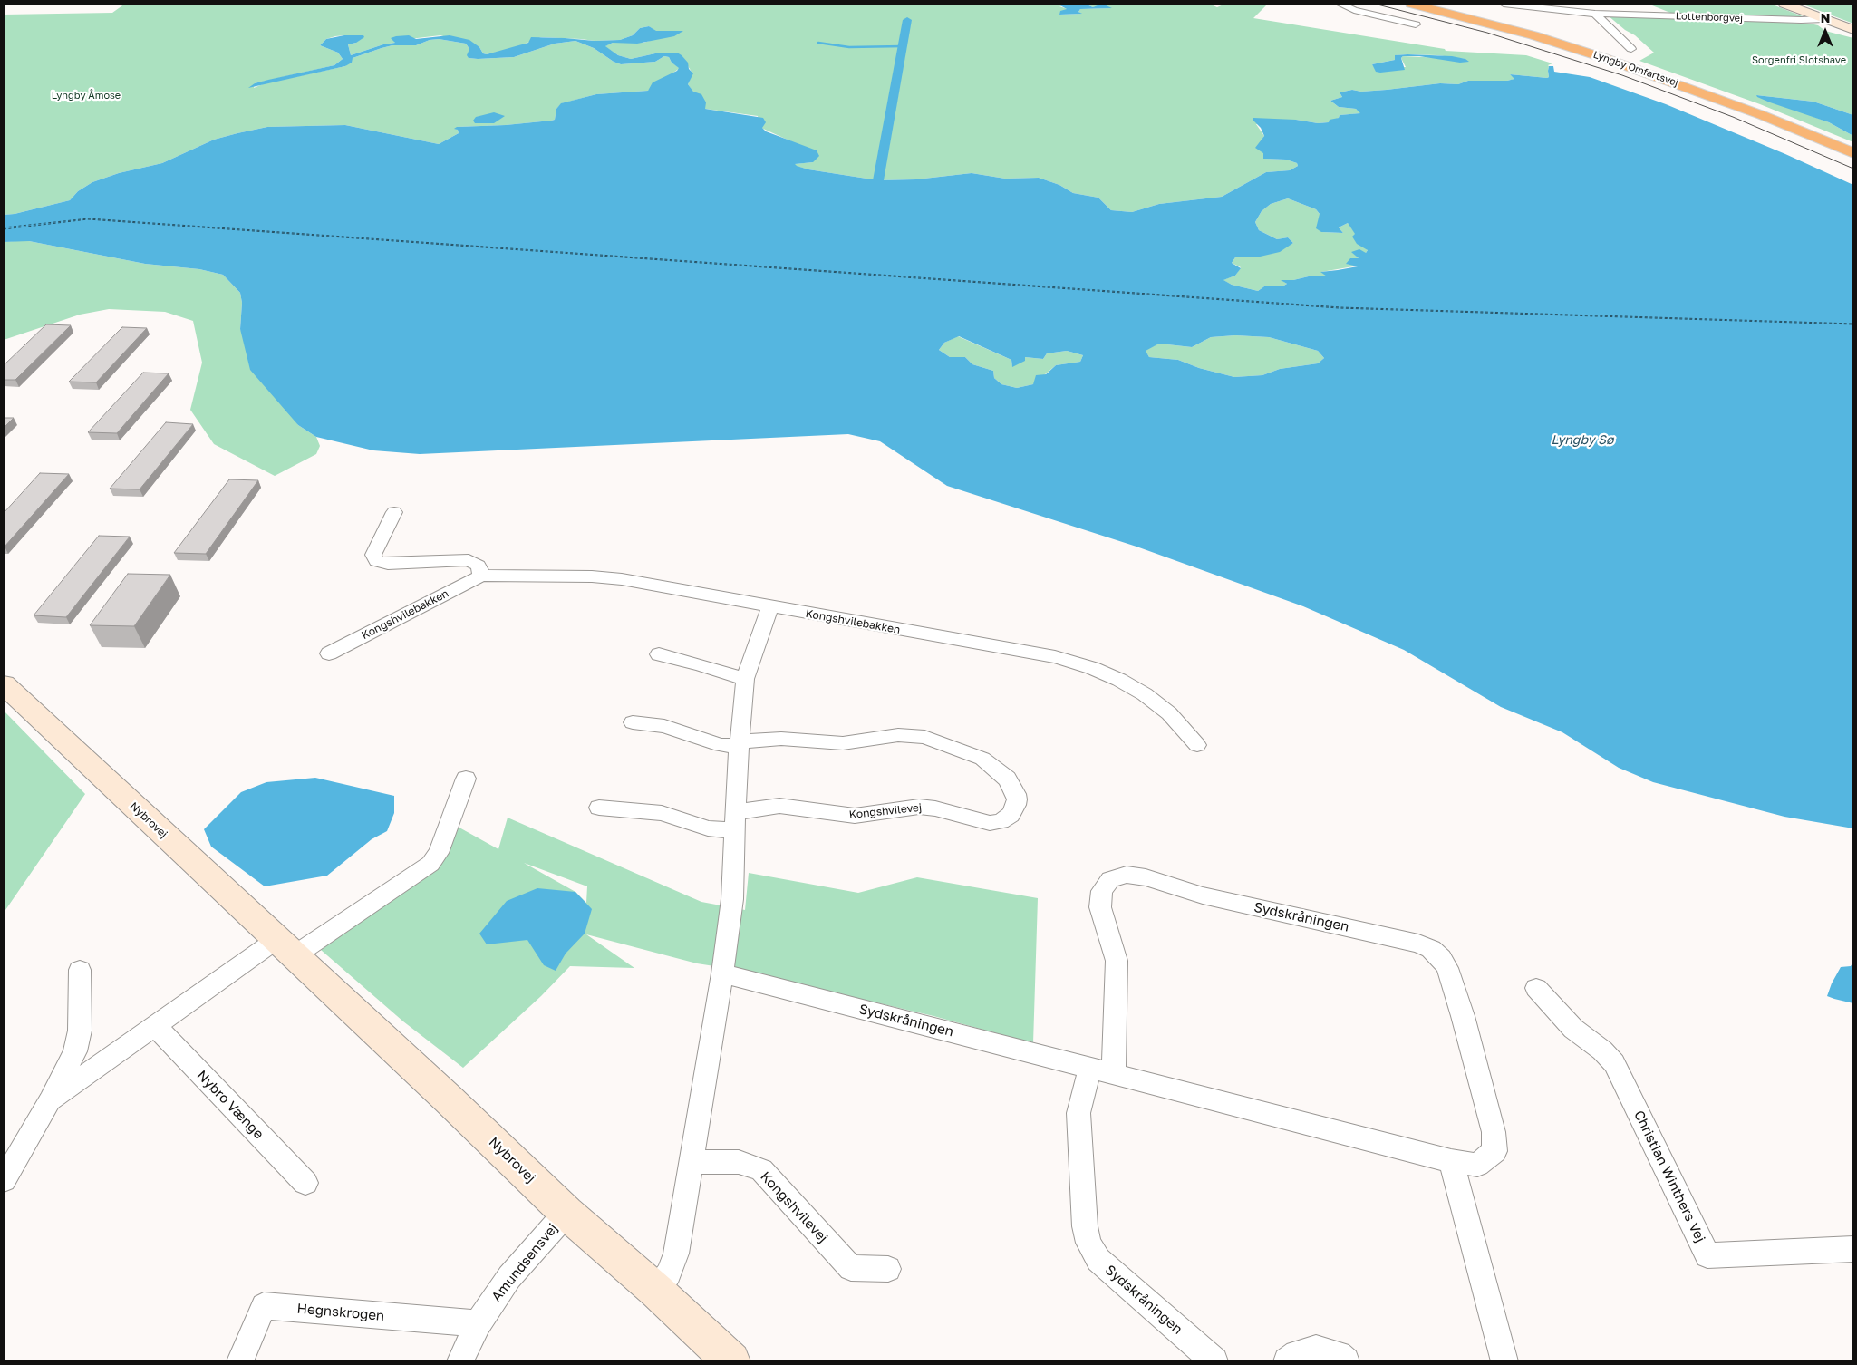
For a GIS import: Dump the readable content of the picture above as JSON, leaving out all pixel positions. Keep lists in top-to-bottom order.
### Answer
{
  "streets": {
    "highway": ["Lyngby Omfartsvej"],
    "street": [
      "Lottenborgvej",
      "Kongshvilebakken",
      "Kongshvilevej",
      "Nybrovej",
      "Sydskråningen",
      "Nybro Vænge",
      "Christian Winthers Vej",
      "Amundsensvej",
      "Hegnskrogen"
    ]
  },
  "crossings": [
    ["Nybrovej", "Amundsensvej"],
    ["Amundsensvej", "Hegnskrogen"]
  ],
  "water": ["Lyngby Sø"],
  "parks": ["Sorgenfri Slotshave", "Lyngby Åmose"],
  "north": "top"
}
